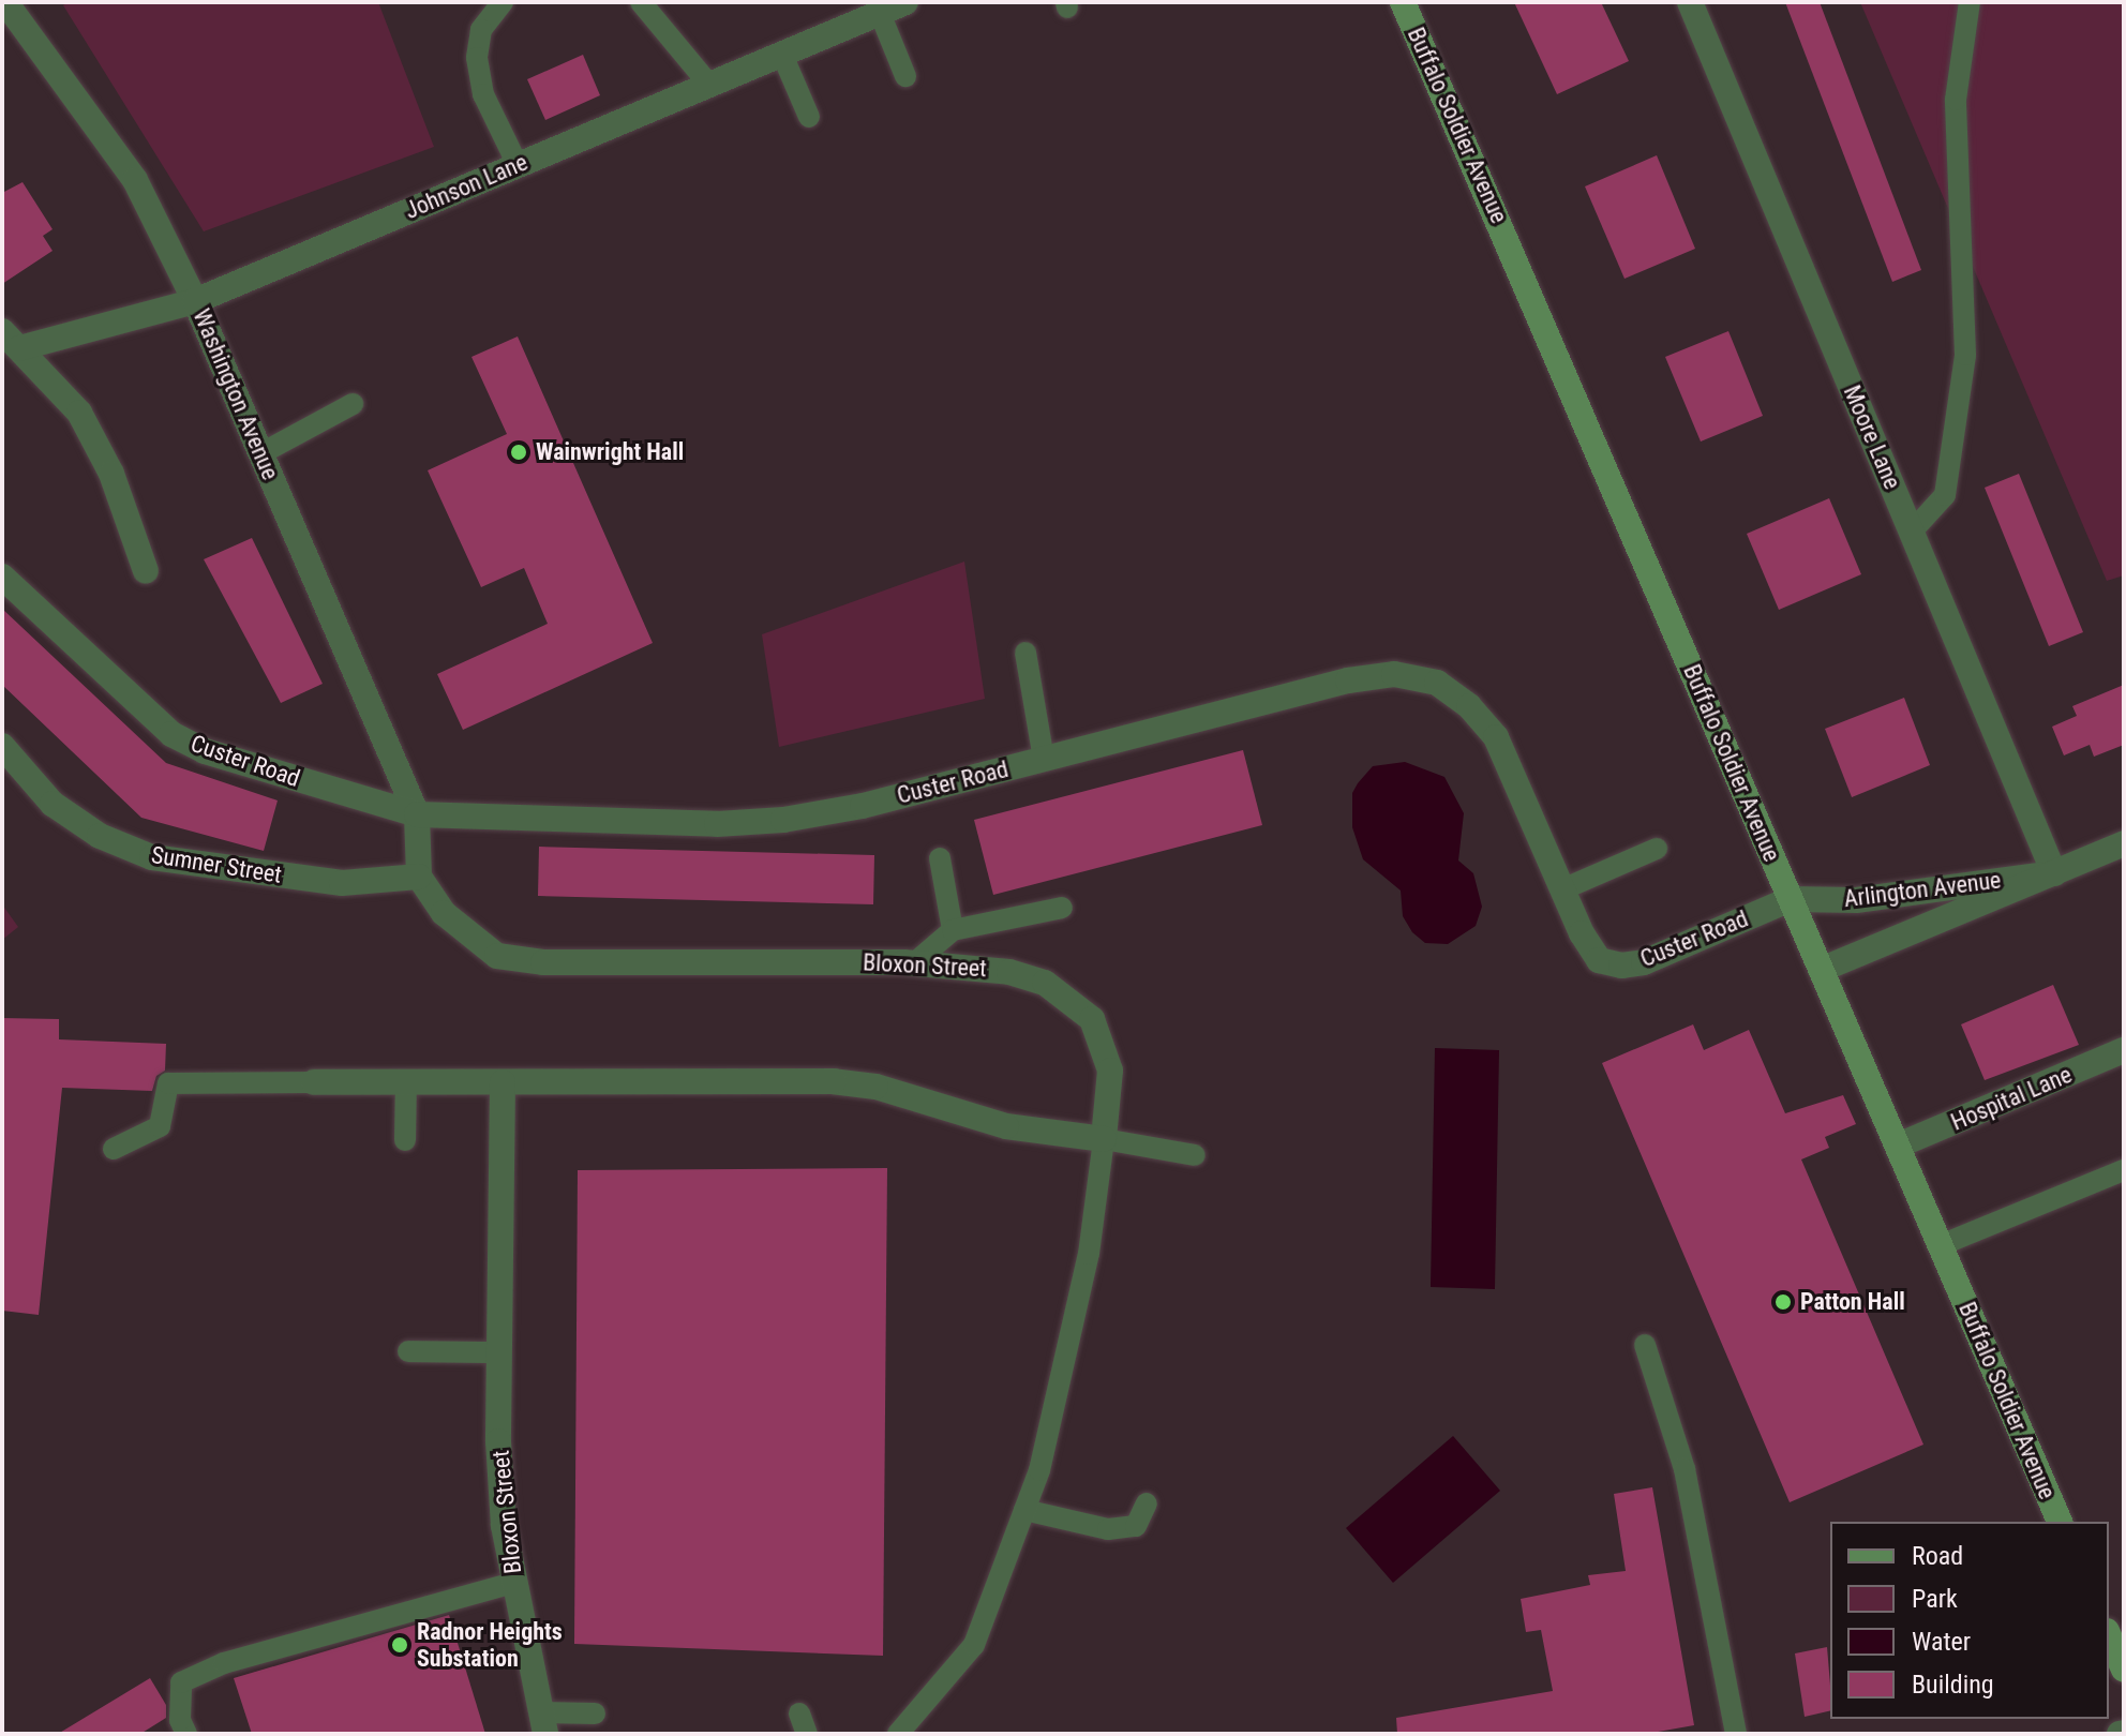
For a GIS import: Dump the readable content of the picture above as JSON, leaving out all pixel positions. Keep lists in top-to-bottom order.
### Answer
{
  "streets": {
    "street": [
      "Buffalo Soldier Avenue",
      "Johnson Lane",
      "Washington Avenue",
      "Moore Lane",
      "Custer Road",
      "Sumner Street",
      "Arlington Avenue",
      "Bloxon Street",
      "Hospital Lane"
    ]
  },
  "crossings": [
    ["Buffalo Soldier Avenue", "Custer Road"],
    ["Buffalo Soldier Avenue", "Arlington Avenue"],
    ["Buffalo Soldier Avenue", "Hospital Lane"],
    ["Johnson Lane", "Washington Avenue"],
    ["Washington Avenue", "Custer Road"],
    ["Moore Lane", "Arlington Avenue"],
    ["Custer Road", "Arlington Avenue"],
    ["Sumner Street", "Bloxon Street"]
  ],
  "places": ["Wainwright Hall", "Patton Hall", "Radnor Heights Substation"],
  "legend": [
    "Road",
    "Park",
    "Water",
    "Building"
  ]
}
